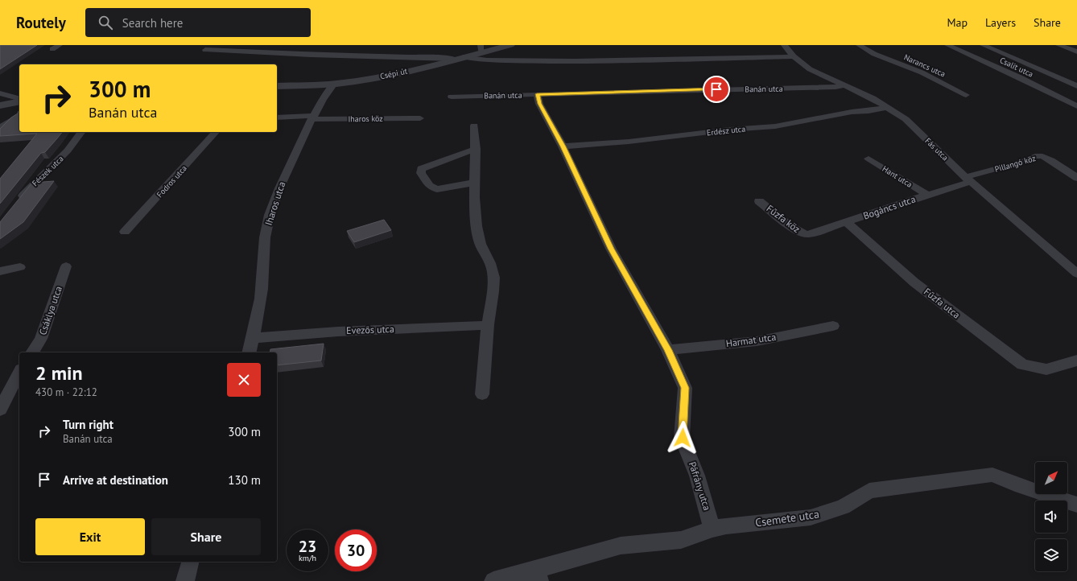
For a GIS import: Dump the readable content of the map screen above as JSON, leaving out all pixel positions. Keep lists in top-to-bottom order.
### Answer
{
  "streets": {
    "street": [
      "Narancs utca",
      "Csalit utca",
      "Csépi út",
      "Banán utca",
      "Iharos köz",
      "Erdész utca",
      "Fás utca",
      "Pillangó köz",
      "Fészek utca",
      "Hant utca",
      "Fodros utca",
      "Iharos utca",
      "Bogáncs utca",
      "Fűzfa köz",
      "Fűzfa utca",
      "Csáklya utca",
      "Evezős utca",
      "Harmat utca",
      "Páfrány utca",
      "Csemete utca"
    ]
  },
  "crossings": [
    ["Csépi út", "Iharos utca"],
    ["Banán utca", "Fás utca"],
    ["Banán utca", "Páfrány utca"],
    ["Iharos köz", "Iharos utca"],
    ["Erdész utca", "Fás utca"],
    ["Erdész utca", "Páfrány utca"],
    ["Fás utca", "Pillangó köz"],
    ["Fás utca", "Bogáncs utca"],
    ["Pillangó köz", "Bogáncs utca"],
    ["Hant utca", "Bogáncs utca"],
    ["Iharos utca", "Evezős utca"],
    ["Bogáncs utca", "Fűzfa köz"],
    ["Bogáncs utca", "Fűzfa utca"],
    ["Harmat utca", "Páfrány utca"],
    ["Páfrány utca", "Csemete utca"]
  ],
  "north": "top right",
  "page": {
    "header": "Routely",
    "search": "Search here",
    "nav": ["Map", "Layers", "Share"],
    "turn": ["300 m", "Banán utca"],
    "heading": ["2 min", "430 m · 22:12"],
    "list": [
      {
        "name": "Turn right",
        "note": "Banán utca",
        "value": "300 m"
      },
      {
        "name": "Arrive at destination",
        "value": "130 m"
      }
    ],
    "buttons": ["Exit", "Share"],
    "speed": "23 km/h",
    "limit": "30"
  }
}
